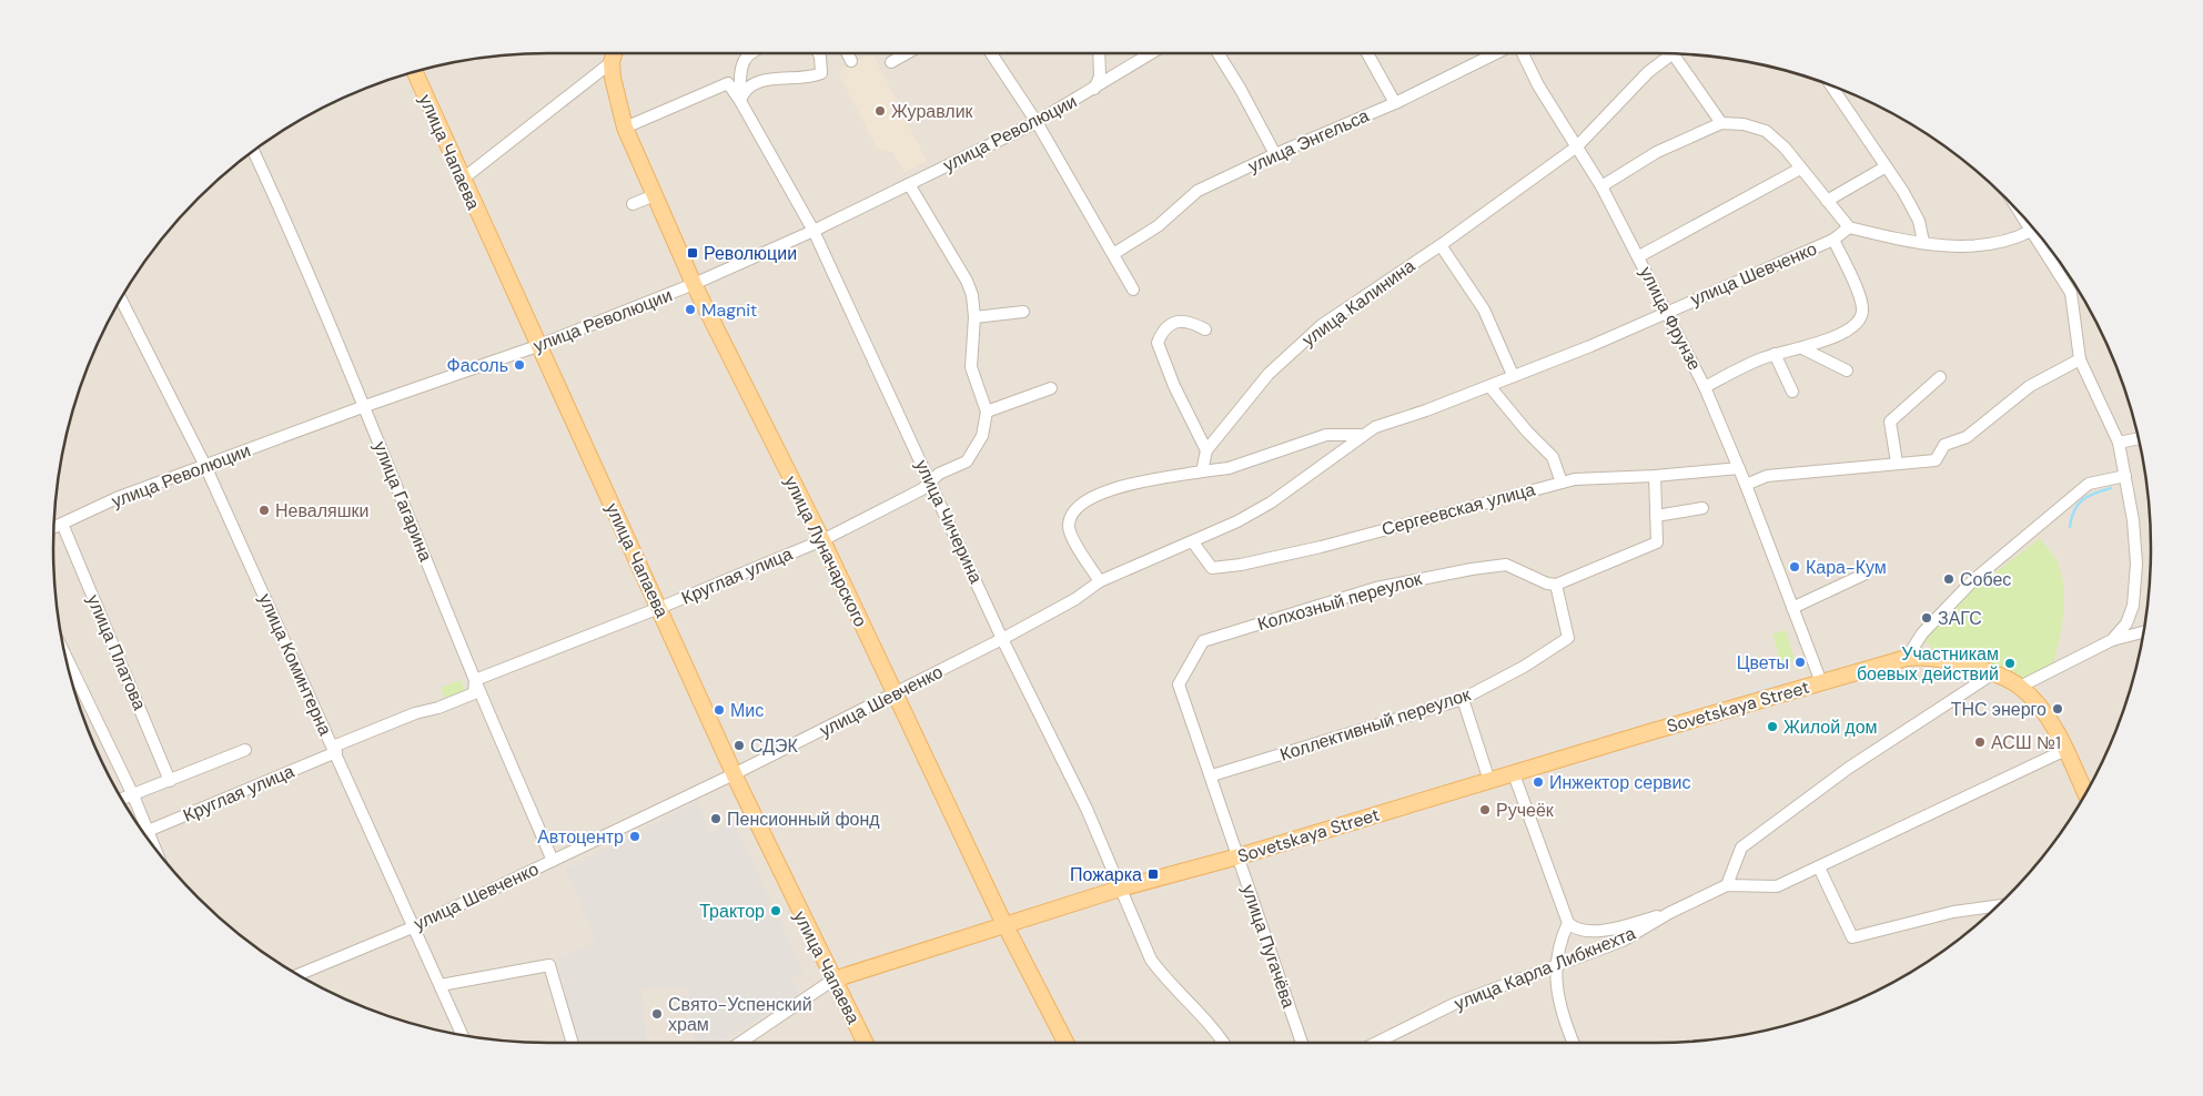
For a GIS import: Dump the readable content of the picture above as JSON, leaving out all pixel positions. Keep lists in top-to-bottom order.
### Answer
{
  "streets": {
    "main road": ["улица Чапаева", "улица Луначарского", "Sovetskaya Street"],
    "street": [
      "улица Революции",
      "улица Энгельса",
      "улица Шевченко",
      "улица Калинина",
      "улица Фрунзе",
      "улица Гагарина",
      "Сергеевская улица",
      "улица Чичерина",
      "Круглая улица",
      "Колхозный переулок",
      "улица Платова",
      "улица Коминтерна",
      "Коллективный переулок",
      "улица Пугачёва",
      "улица Карла Либкнехта"
    ]
  },
  "crossings": [
    ["улица Революции", "улица Чапаева"],
    ["улица Революции", "улица Гагарина"],
    ["улица Революции", "улица Чичерина"],
    ["улица Революции", "улица Луначарского"],
    ["улица Революции", "улица Платова"],
    ["улица Революции", "улица Коминтерна"],
    ["улица Чапаева", "улица Шевченко"],
    ["улица Чапаева", "Круглая улица"],
    ["улица Чапаева", "Sovetskaya Street"],
    ["улица Шевченко", "улица Калинина"],
    ["улица Шевченко", "улица Фрунзе"],
    ["улица Шевченко", "улица Гагарина"],
    ["улица Шевченко", "Сергеевская улица"],
    ["улица Шевченко", "улица Чичерина"],
    ["улица Шевченко", "улица Луначарского"],
    ["улица Шевченко", "улица Коминтерна"],
    ["улица Калинина", "улица Фрунзе"],
    ["улица Фрунзе", "Сергеевская улица"],
    ["улица Фрунзе", "Sovetskaya Street"],
    ["улица Гагарина", "Круглая улица"],
    ["улица Чичерина", "улица Луначарского"],
    ["улица Чичерина", "Круглая улица"],
    ["улица Чичерина", "Sovetskaya Street"],
    ["улица Луначарского", "Круглая улица"],
    ["улица Луначарского", "Sovetskaya Street"],
    ["Круглая улица", "улица Платова"],
    ["Круглая улица", "улица Коминтерна"],
    ["Колхозный переулок", "Коллективный переулок"],
    ["Колхозный переулок", "улица Пугачёва"],
    ["Sovetskaya Street", "улица Пугачёва"],
    ["Sovetskaya Street", "улица Карла Либкнехта"],
    ["Коллективный переулок", "улица Пугачёва"]
  ],
  "places": {
    "other": [
      "Журавлик",
      "Magnit",
      "Фасоль",
      "Неваляшки",
      "Кара-Кум",
      "Собес",
      "ЗАГС",
      "Цветы",
      "Участникам боевых действий",
      "ТНС энерго",
      "Мис",
      "Жилой дом",
      "АСШ №1",
      "СДЭК",
      "Инжектор сервис",
      "Ручеёк",
      "Пенсионный фонд",
      "Автоцентр",
      "Трактор",
      "Свято-Успенский храм"
    ],
    "transit": ["Революции", "Пожарка"]
  }
}
